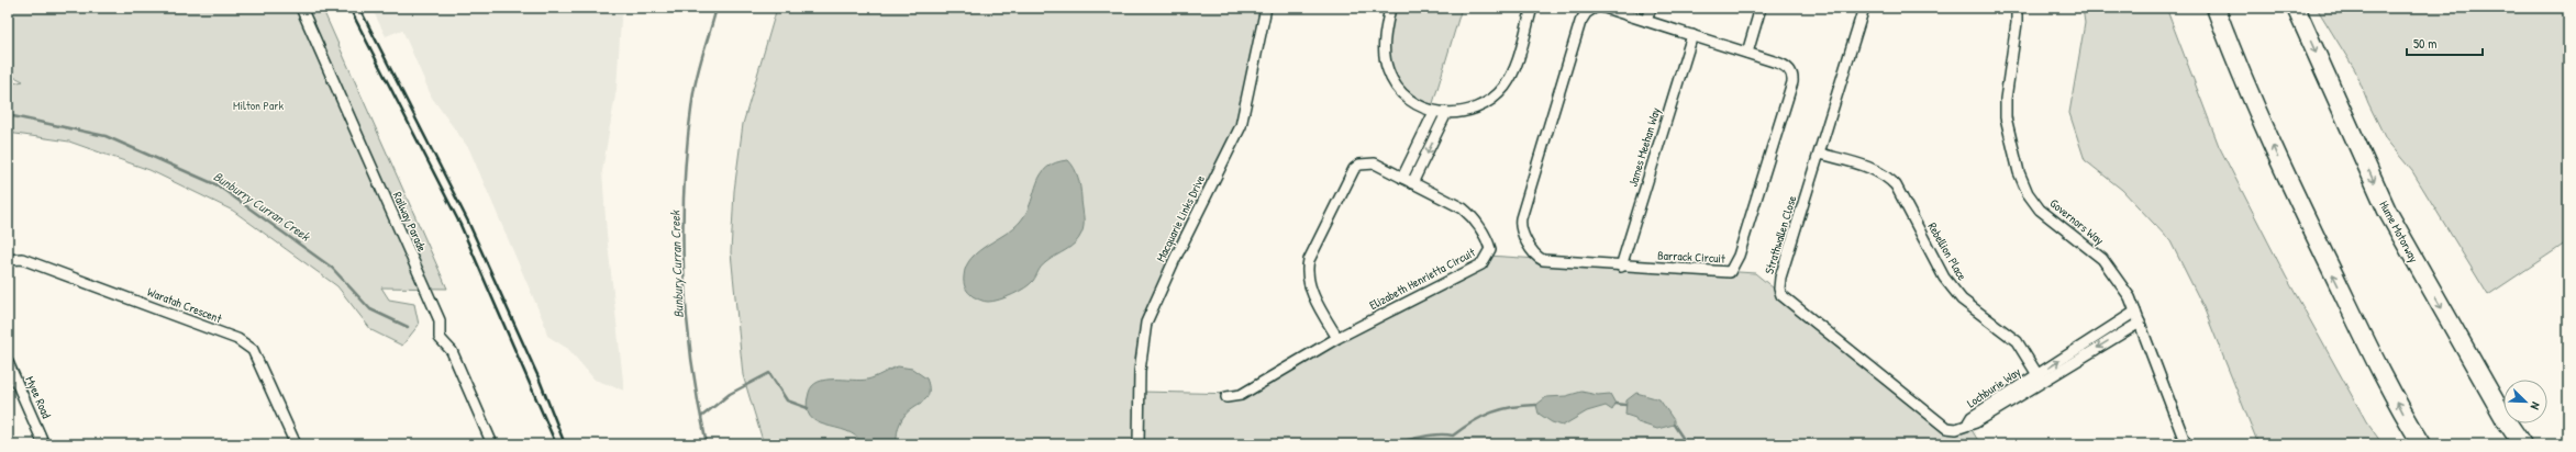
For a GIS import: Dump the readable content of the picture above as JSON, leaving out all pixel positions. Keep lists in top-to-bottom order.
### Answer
{
  "streets": {
    "highway": ["Hume Motorway"],
    "street": [
      "James Meehan Way",
      "Macquarie Links Drive",
      "Railway Parade",
      "Governors Way",
      "Strathwallen Close",
      "Rebellion Place",
      "Barrack Circuit",
      "Elizabeth Henrietta Circuit",
      "Waratah Crescent",
      "Lochburie Way",
      "Myee Road"
    ]
  },
  "crossings": [
    ["James Meehan Way", "Barrack Circuit"],
    ["Governors Way", "Lochburie Way"],
    ["Strathwallen Close", "Rebellion Place"],
    ["Strathwallen Close", "Lochburie Way"],
    ["Rebellion Place", "Lochburie Way"]
  ],
  "water": ["Bunburry Curran Creek", "Bunbury Curran Creek"],
  "parks": ["Milton Park"],
  "scale_bar": "50 m",
  "north": "bottom right"
}
